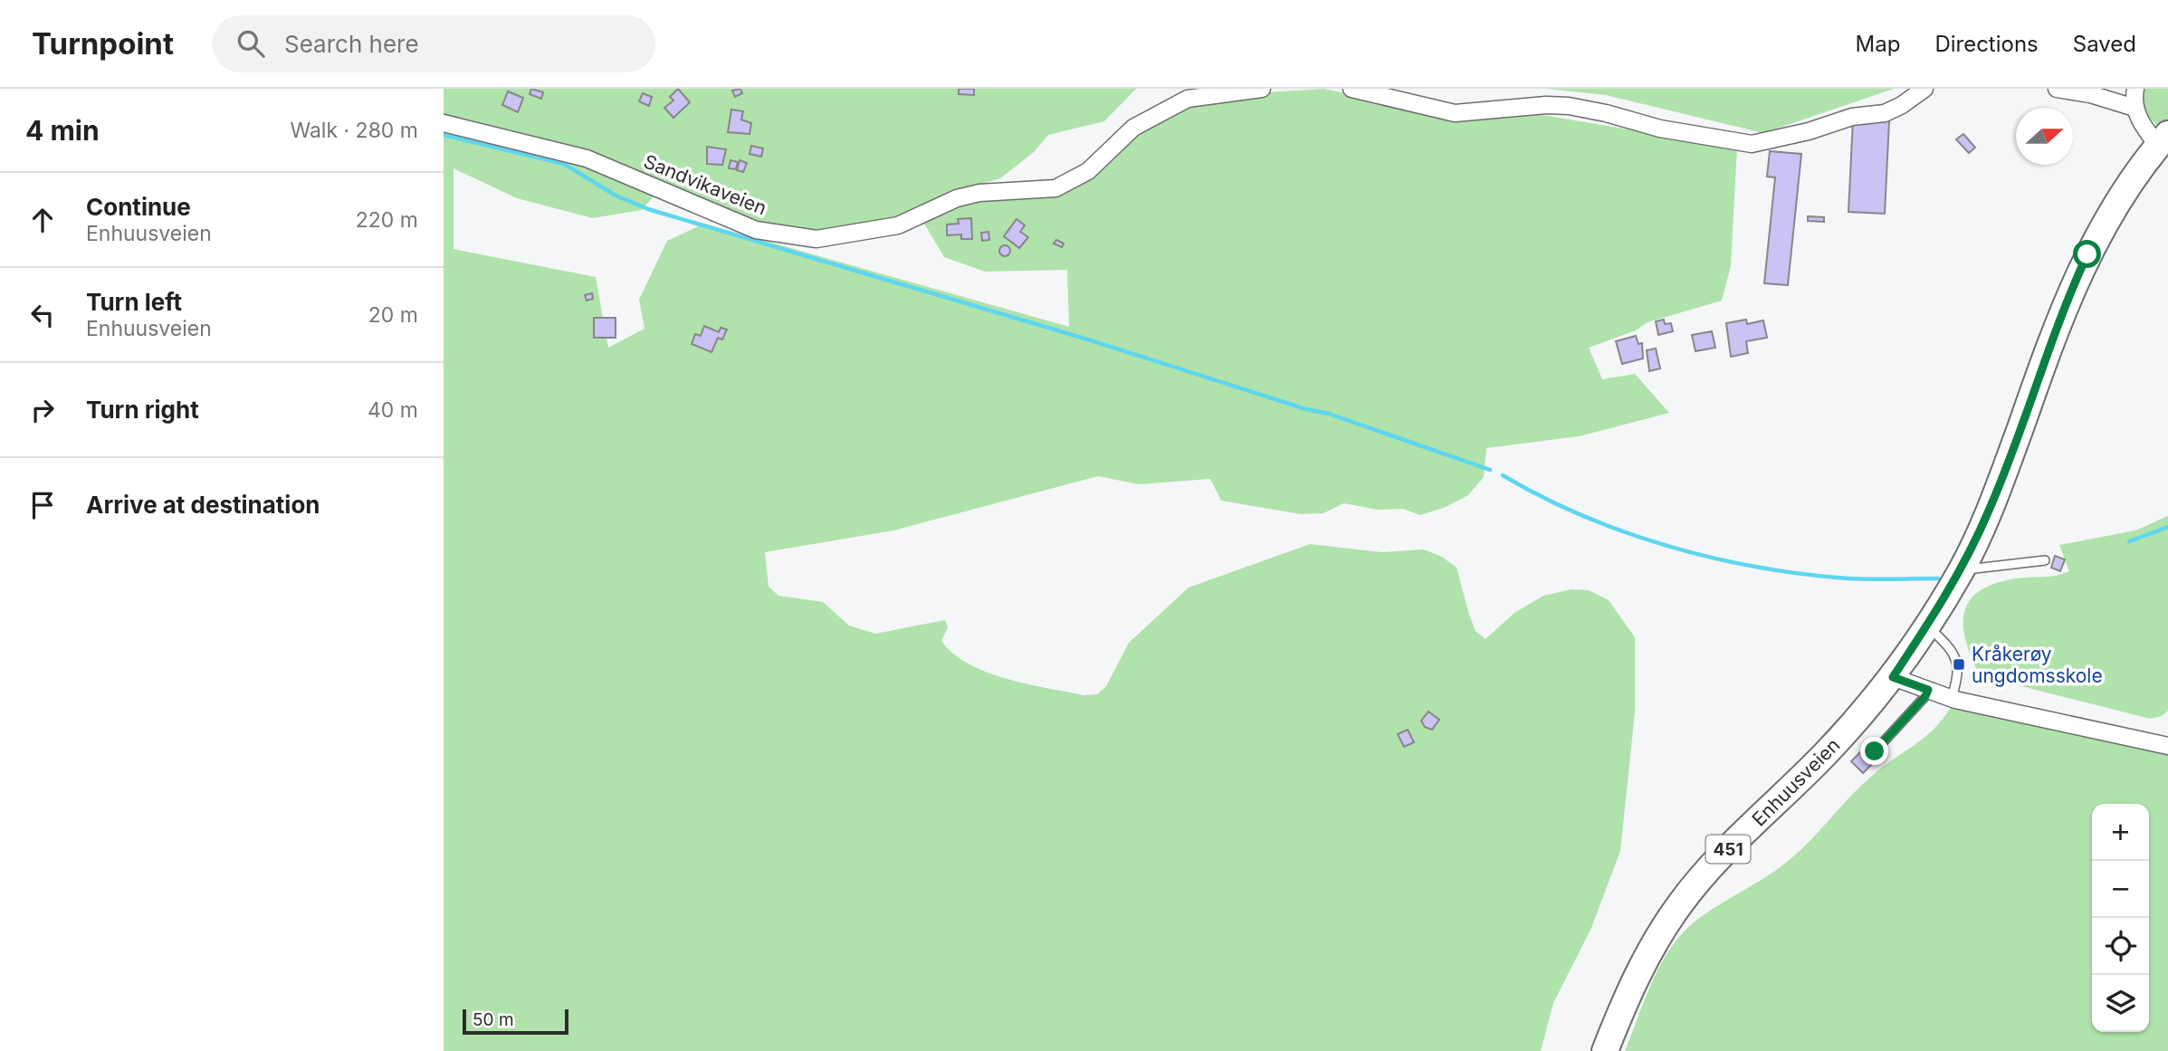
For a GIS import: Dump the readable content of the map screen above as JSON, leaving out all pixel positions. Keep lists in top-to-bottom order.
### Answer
{
  "streets": {
    "main road": ["Enhuusveien", "451"],
    "street": ["Sandvikaveien"]
  },
  "places": {
    "transit": ["Kråkerøy ungdomsskole"]
  },
  "scale_bar": "50 m",
  "north": "right",
  "page": {
    "header": "Turnpoint",
    "search": "Search here",
    "nav": ["Map", "Directions", "Saved"],
    "heading": ["4 min", "Walk · 280 m"],
    "list": [
      ["Continue", "Enhuusveien", "220 m"],
      ["Turn left", "Enhuusveien", "20 m"],
      ["Turn right", "40 m"],
      "Arrive at destination"
    ],
    "map_buttons": ["+", "−"],
    "scale": "50 m"
  }
}
